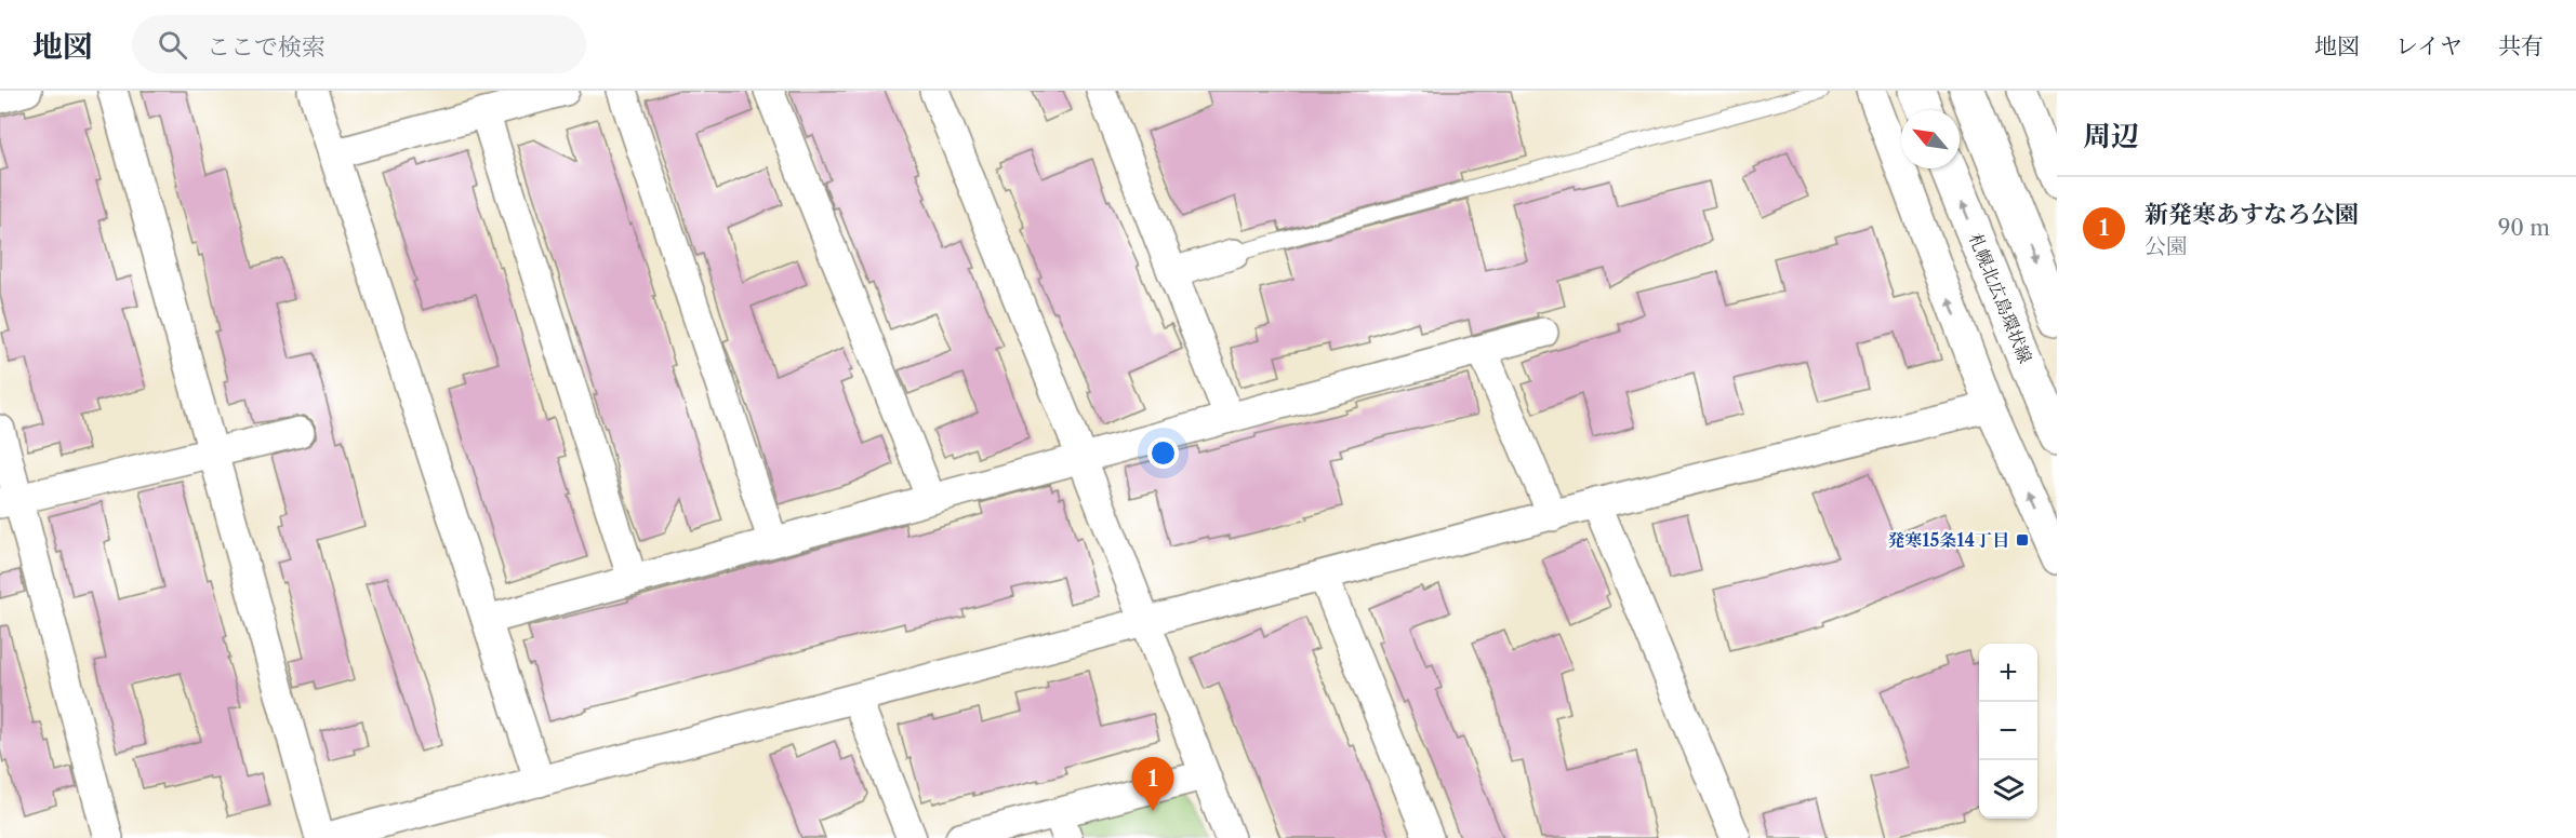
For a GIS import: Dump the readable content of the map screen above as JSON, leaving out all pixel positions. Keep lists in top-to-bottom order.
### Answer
{
  "streets": {
    "main road": ["札幌北広島環状線"]
  },
  "places": {
    "transit": ["発寒15条14丁目"]
  },
  "north": "top left",
  "page": {
    "header": "地図",
    "search": "ここで検索",
    "nav": ["地図", "レイヤ", "共有"],
    "heading": "周辺",
    "list": [
      {
        "mark": "1",
        "name": "新発寒あすなろ公園",
        "note": "公園",
        "value": "90 m"
      }
    ],
    "map_buttons": ["+", "−"],
    "pins": "1"
  }
}
